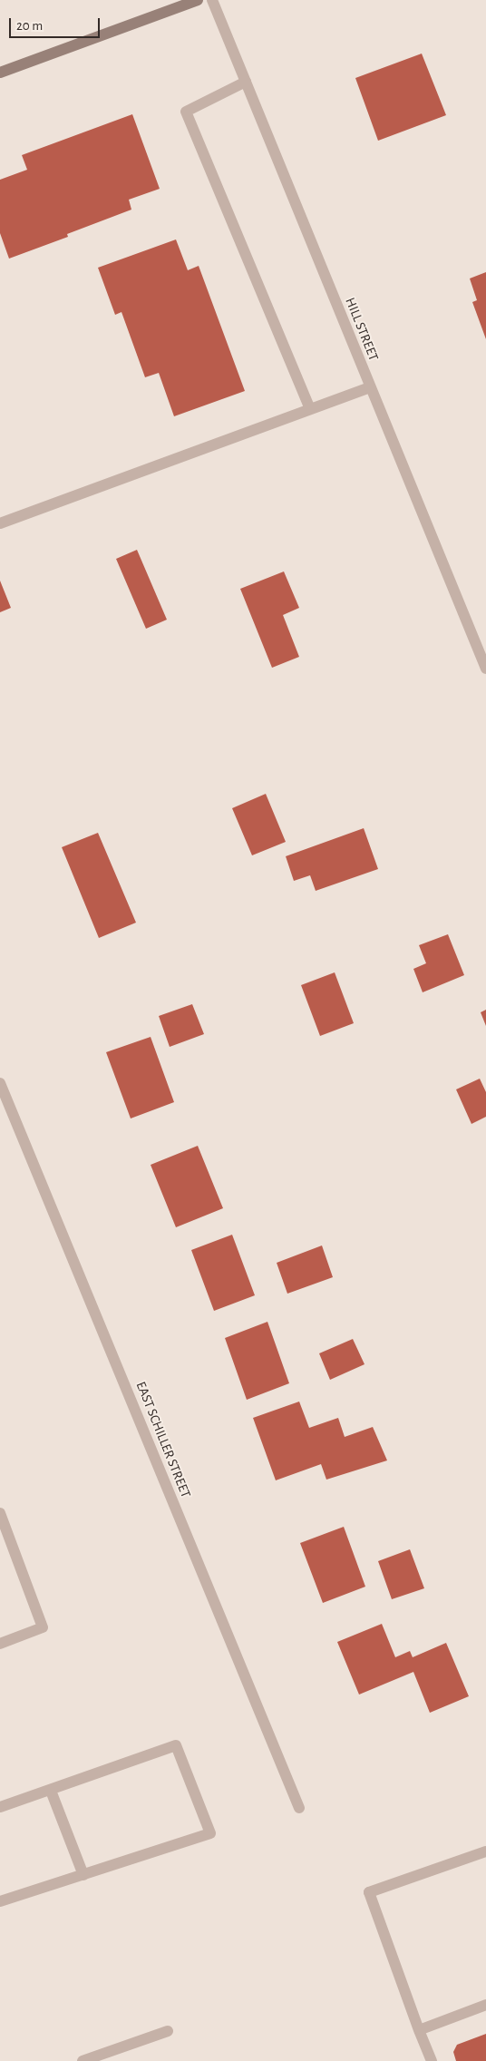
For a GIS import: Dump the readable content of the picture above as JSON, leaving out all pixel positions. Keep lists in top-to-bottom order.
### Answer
{
  "streets": {
    "street": ["HILL STREET", "EAST SCHILLER STREET"]
  },
  "scale_bar": "20 m"
}
